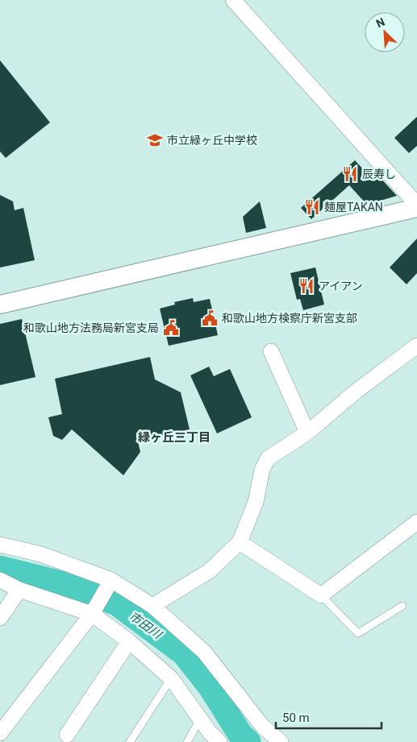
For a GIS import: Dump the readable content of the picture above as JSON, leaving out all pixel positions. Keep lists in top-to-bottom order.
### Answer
{
  "districts": ["緑ヶ丘三丁目"],
  "water": ["市田川"],
  "places": {
    "school or university": ["市立緑ヶ丘中学校"],
    "restaurant": ["辰寿し", "麺屋TAKAN", "アイアン"],
    "public building": ["和歌山地方検察庁新宮支部", "和歌山地方法務局新宮支局"]
  },
  "scale_bar": "50 m",
  "north": "top left"
}
